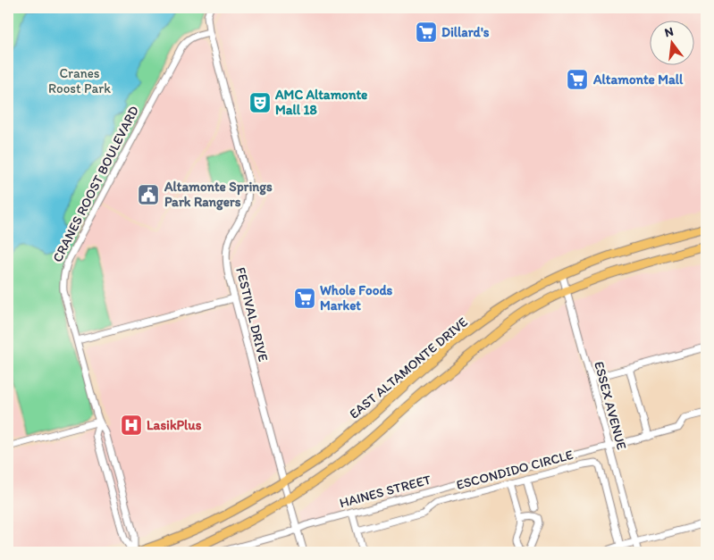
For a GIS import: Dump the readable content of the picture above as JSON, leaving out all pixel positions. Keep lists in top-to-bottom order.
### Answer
{
  "streets": {
    "main road": ["EAST ALTAMONTE DRIVE"],
    "street": [
      "CRANES ROOST BOULEVARD",
      "FESTIVAL DRIVE",
      "ESSEX AVENUE",
      "ESCONDIDO CIRCLE",
      "HAINES STREET"
    ]
  },
  "crossings": [
    ["CRANES ROOST BOULEVARD", "FESTIVAL DRIVE"],
    ["FESTIVAL DRIVE", "EAST ALTAMONTE DRIVE"],
    ["FESTIVAL DRIVE", "HAINES STREET"],
    ["EAST ALTAMONTE DRIVE", "ESSEX AVENUE"],
    ["ESSEX AVENUE", "HAINES STREET"]
  ],
  "parks": ["Cranes Roost Park"],
  "places": {
    "supermarket": ["Dillard's", "Altamonte Mall", "Whole Foods Market"],
    "theatre": ["AMC Altamonte Mall 18"],
    "public building": ["Altamonte Springs Park Rangers"],
    "hospital": ["LasikPlus"]
  },
  "north": "top"
}
